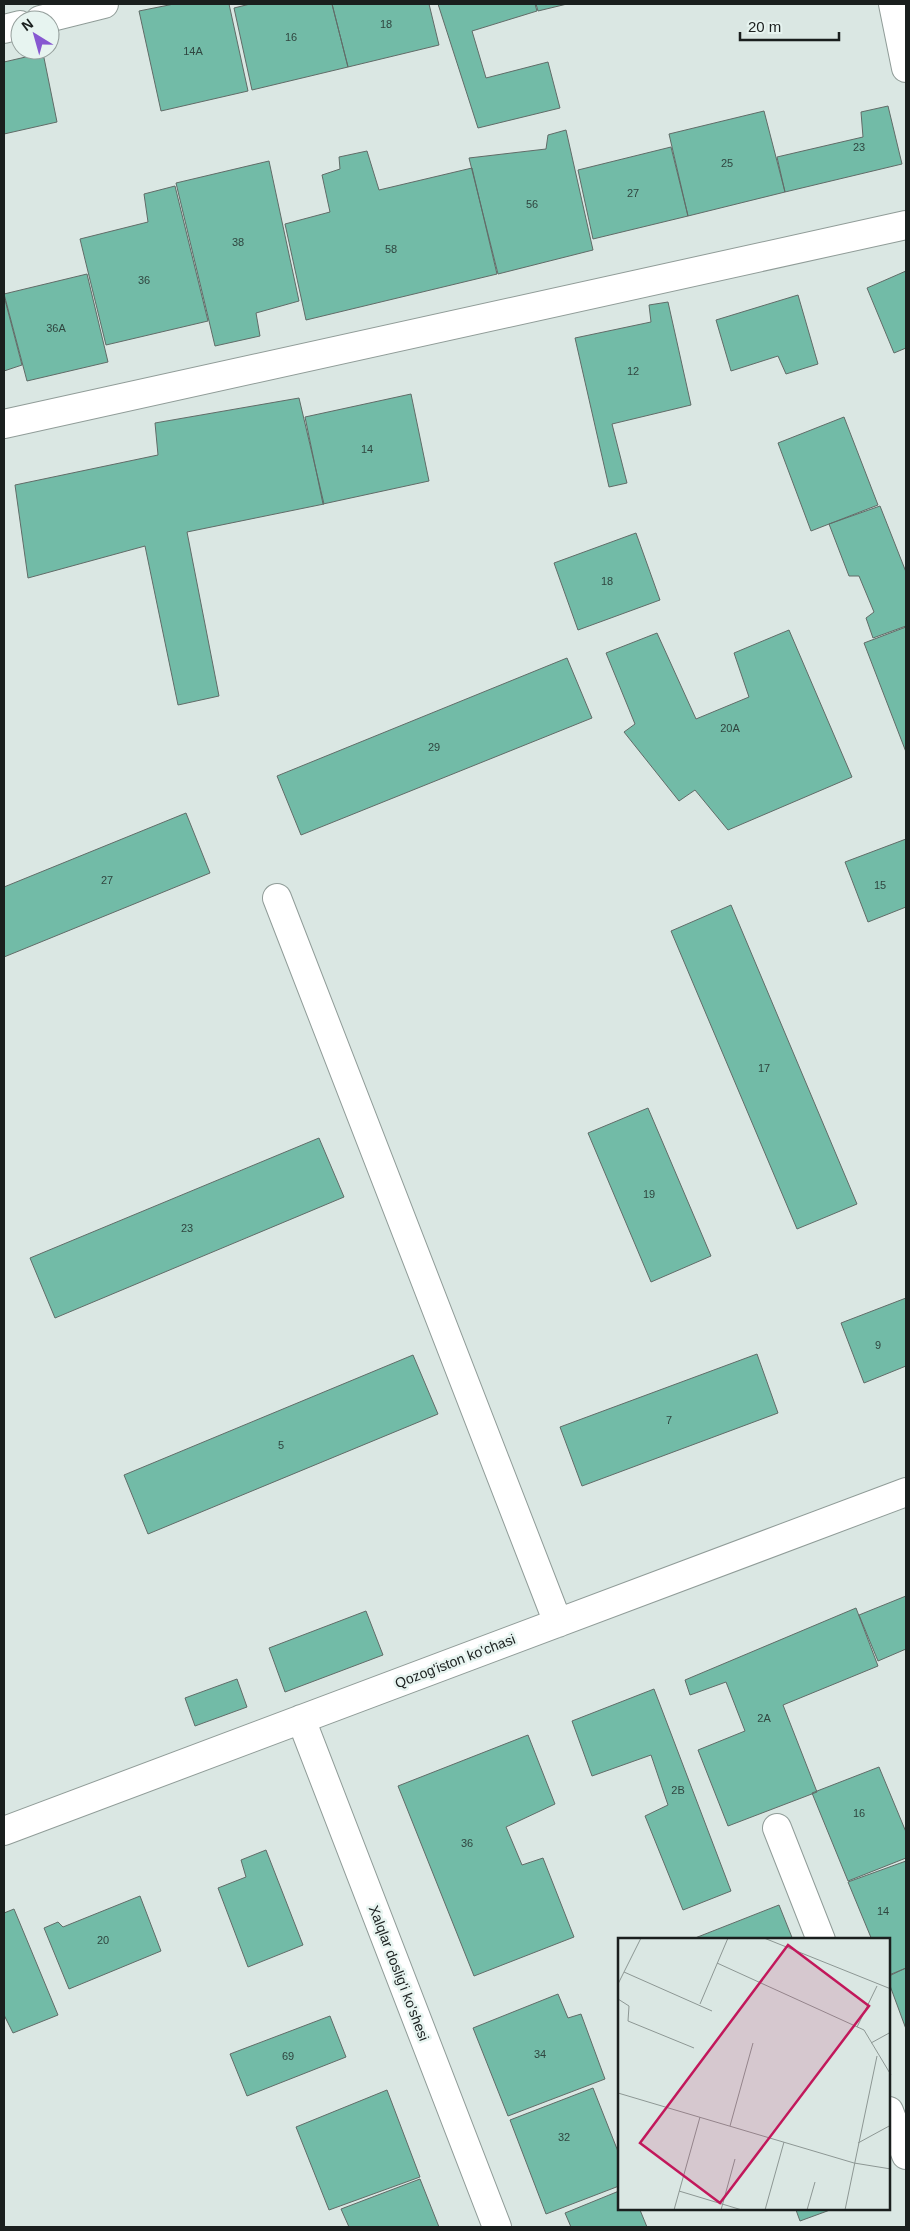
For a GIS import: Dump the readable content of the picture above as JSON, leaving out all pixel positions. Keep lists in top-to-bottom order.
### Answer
{
  "streets": {
    "street": ["Qozog'iston ko'chasi", "Xalqlar doslig'i ko'shesi"]
  },
  "crossings": [
    ["Qozog'iston ko'chasi", "Xalqlar doslig'i ko'shesi"]
  ],
  "house_numbers": [
    "18",
    "16",
    "14A",
    "23",
    "25",
    "27",
    "56",
    "38",
    "58",
    "36",
    "36A",
    "12",
    "14",
    "18",
    "20A",
    "29",
    "27",
    "15",
    "17",
    "19",
    "23",
    "9",
    "7",
    "5",
    "2A",
    "2B",
    "16",
    "36",
    "14",
    "20",
    "34",
    "69",
    "32"
  ],
  "scale_bar": "20 m",
  "north": "top left"
}
